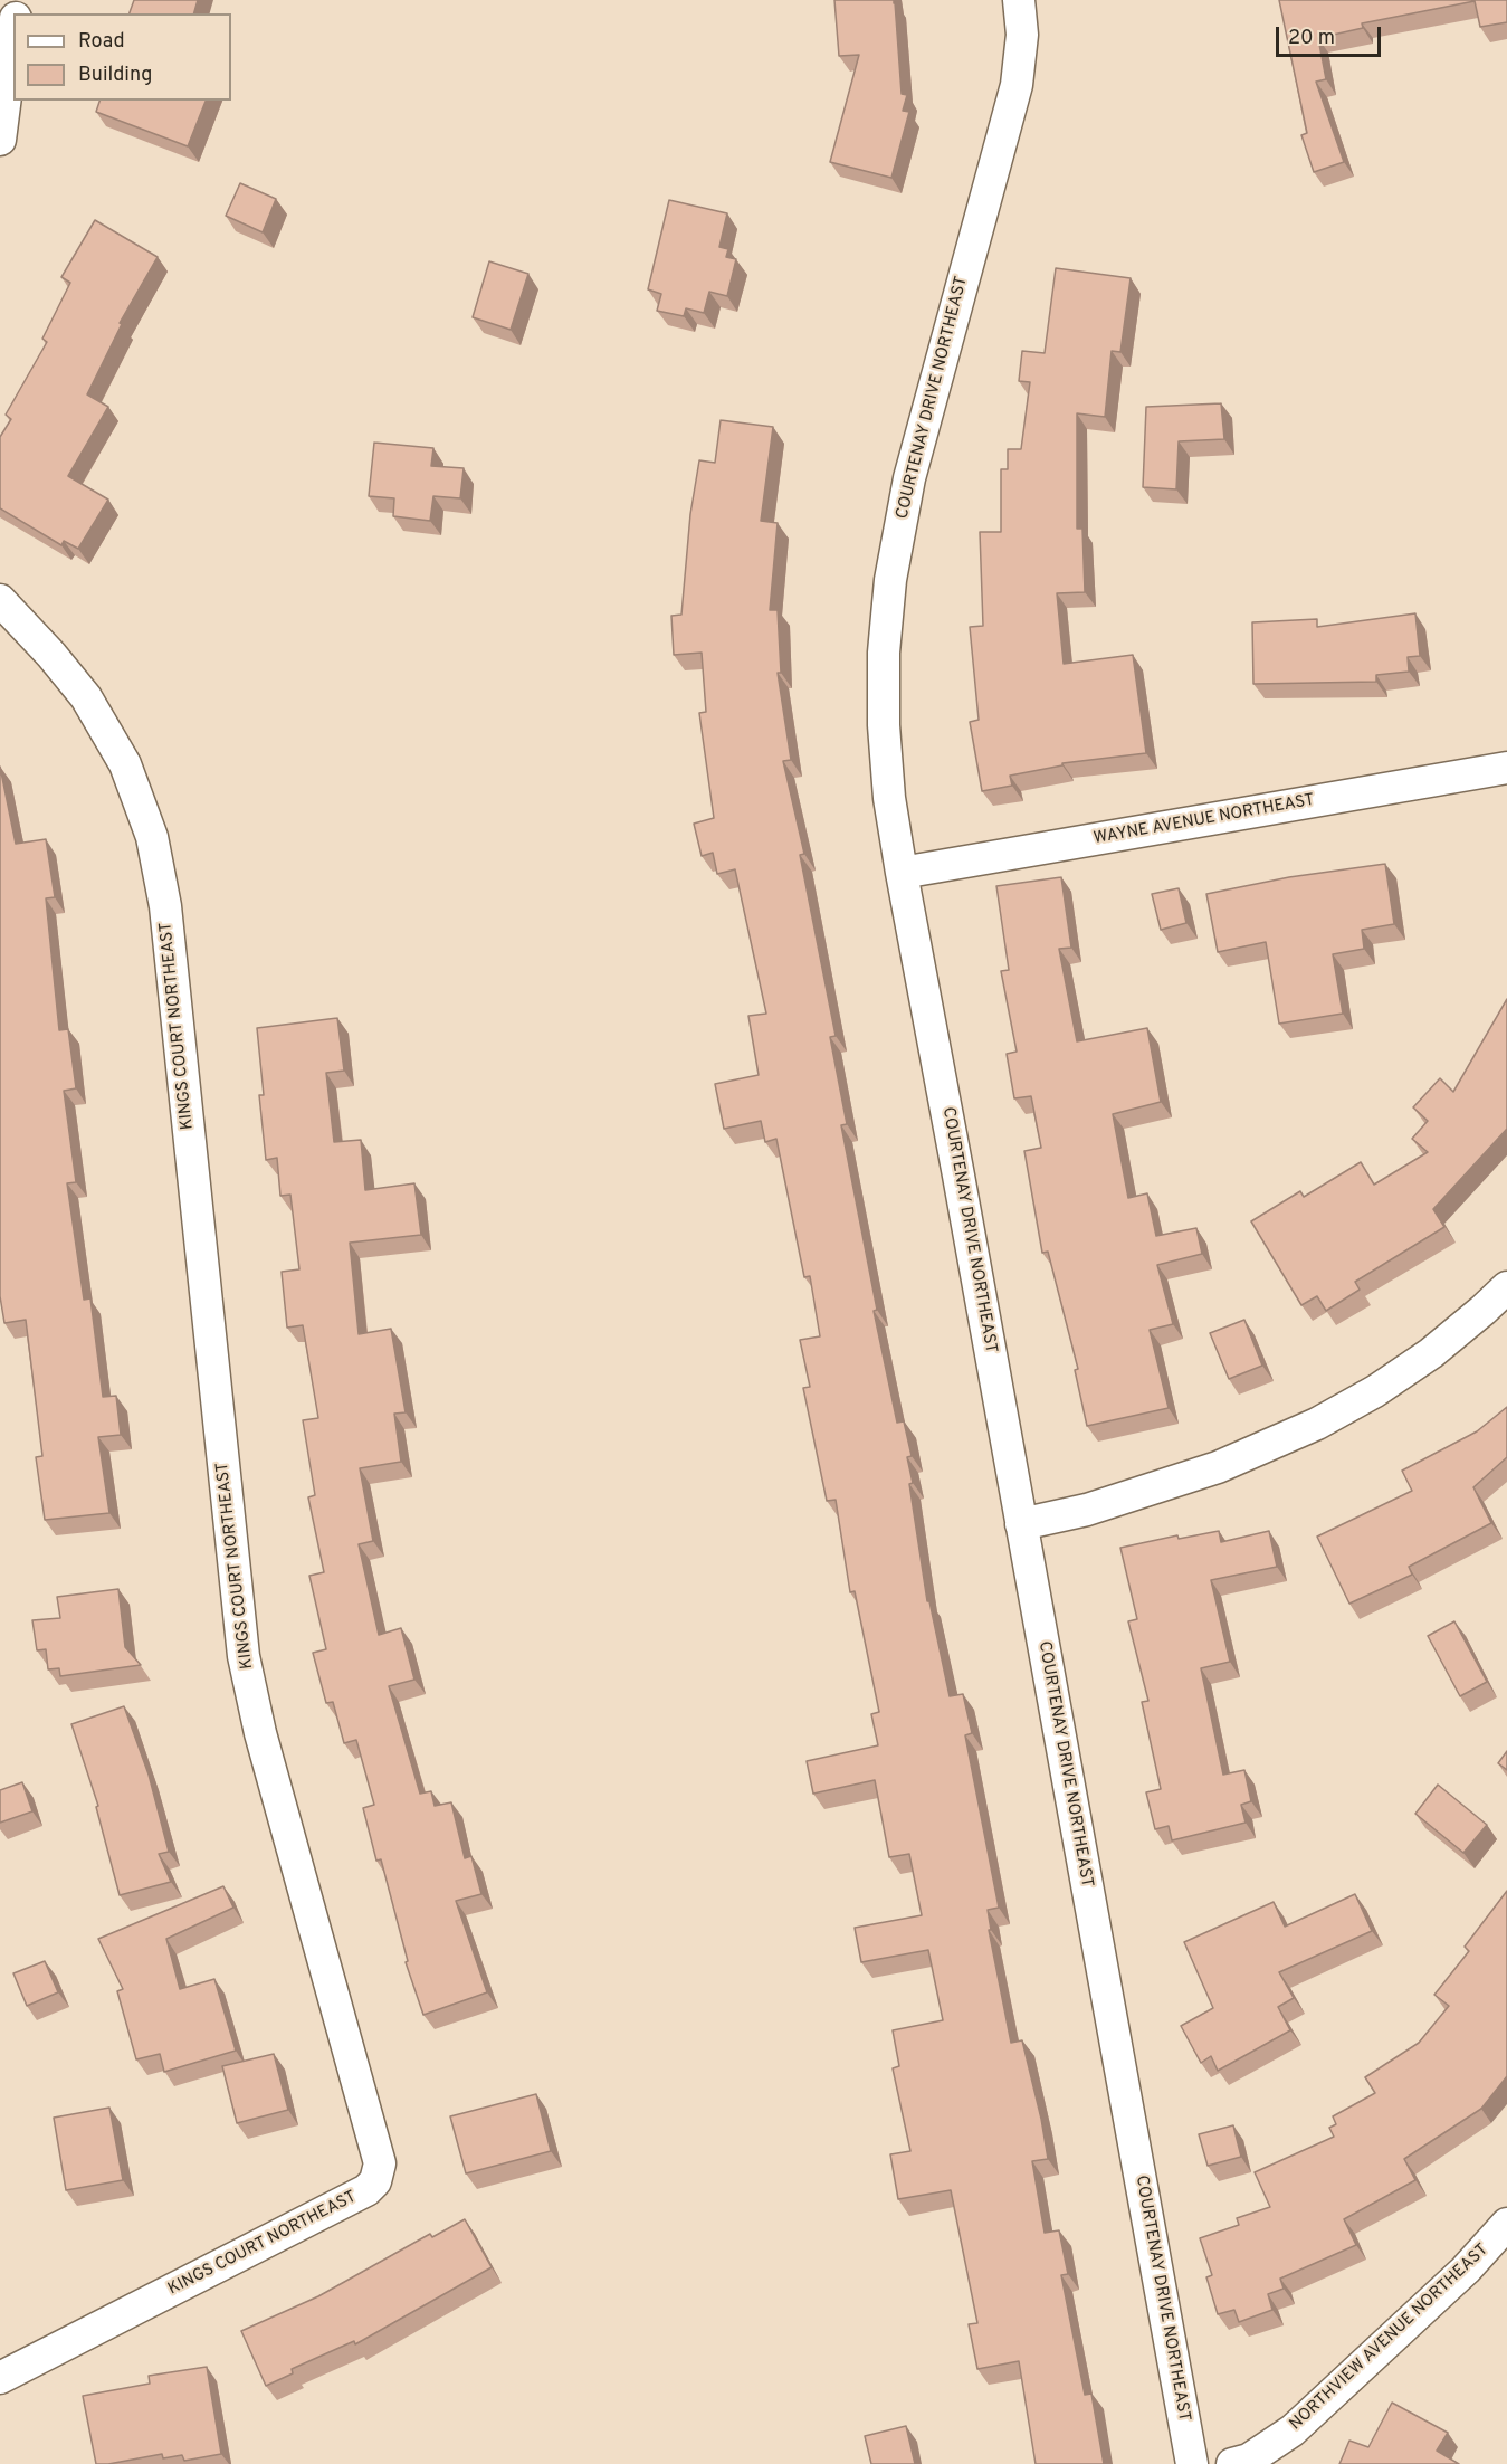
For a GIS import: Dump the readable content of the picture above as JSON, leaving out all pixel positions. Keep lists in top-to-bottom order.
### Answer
{
  "streets": {
    "street": [
      "COURTENAY DRIVE NORTHEAST",
      "WAYNE AVENUE NORTHEAST",
      "KINGS COURT NORTHEAST",
      "NORTHVIEW AVENUE NORTHEAST"
    ]
  },
  "crossings": [
    ["COURTENAY DRIVE NORTHEAST", "WAYNE AVENUE NORTHEAST"]
  ],
  "legend": ["Road", "Building"],
  "scale_bar": "20 m"
}
